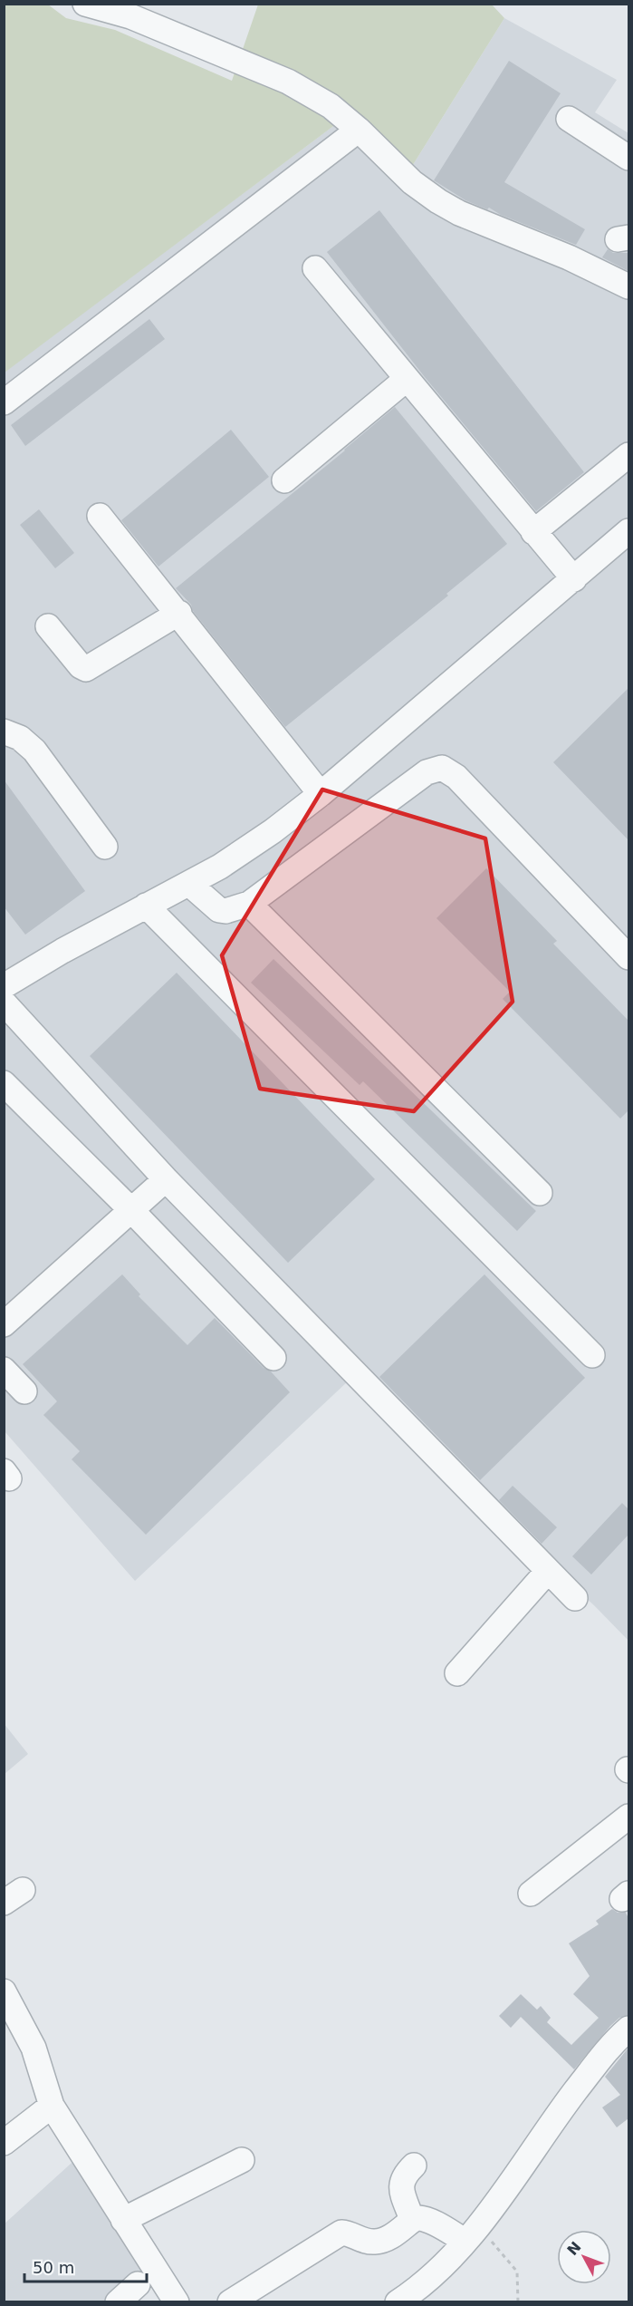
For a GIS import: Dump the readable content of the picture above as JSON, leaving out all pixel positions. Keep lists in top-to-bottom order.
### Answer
{
  "scale_bar": "50 m",
  "north": "top left"
}
